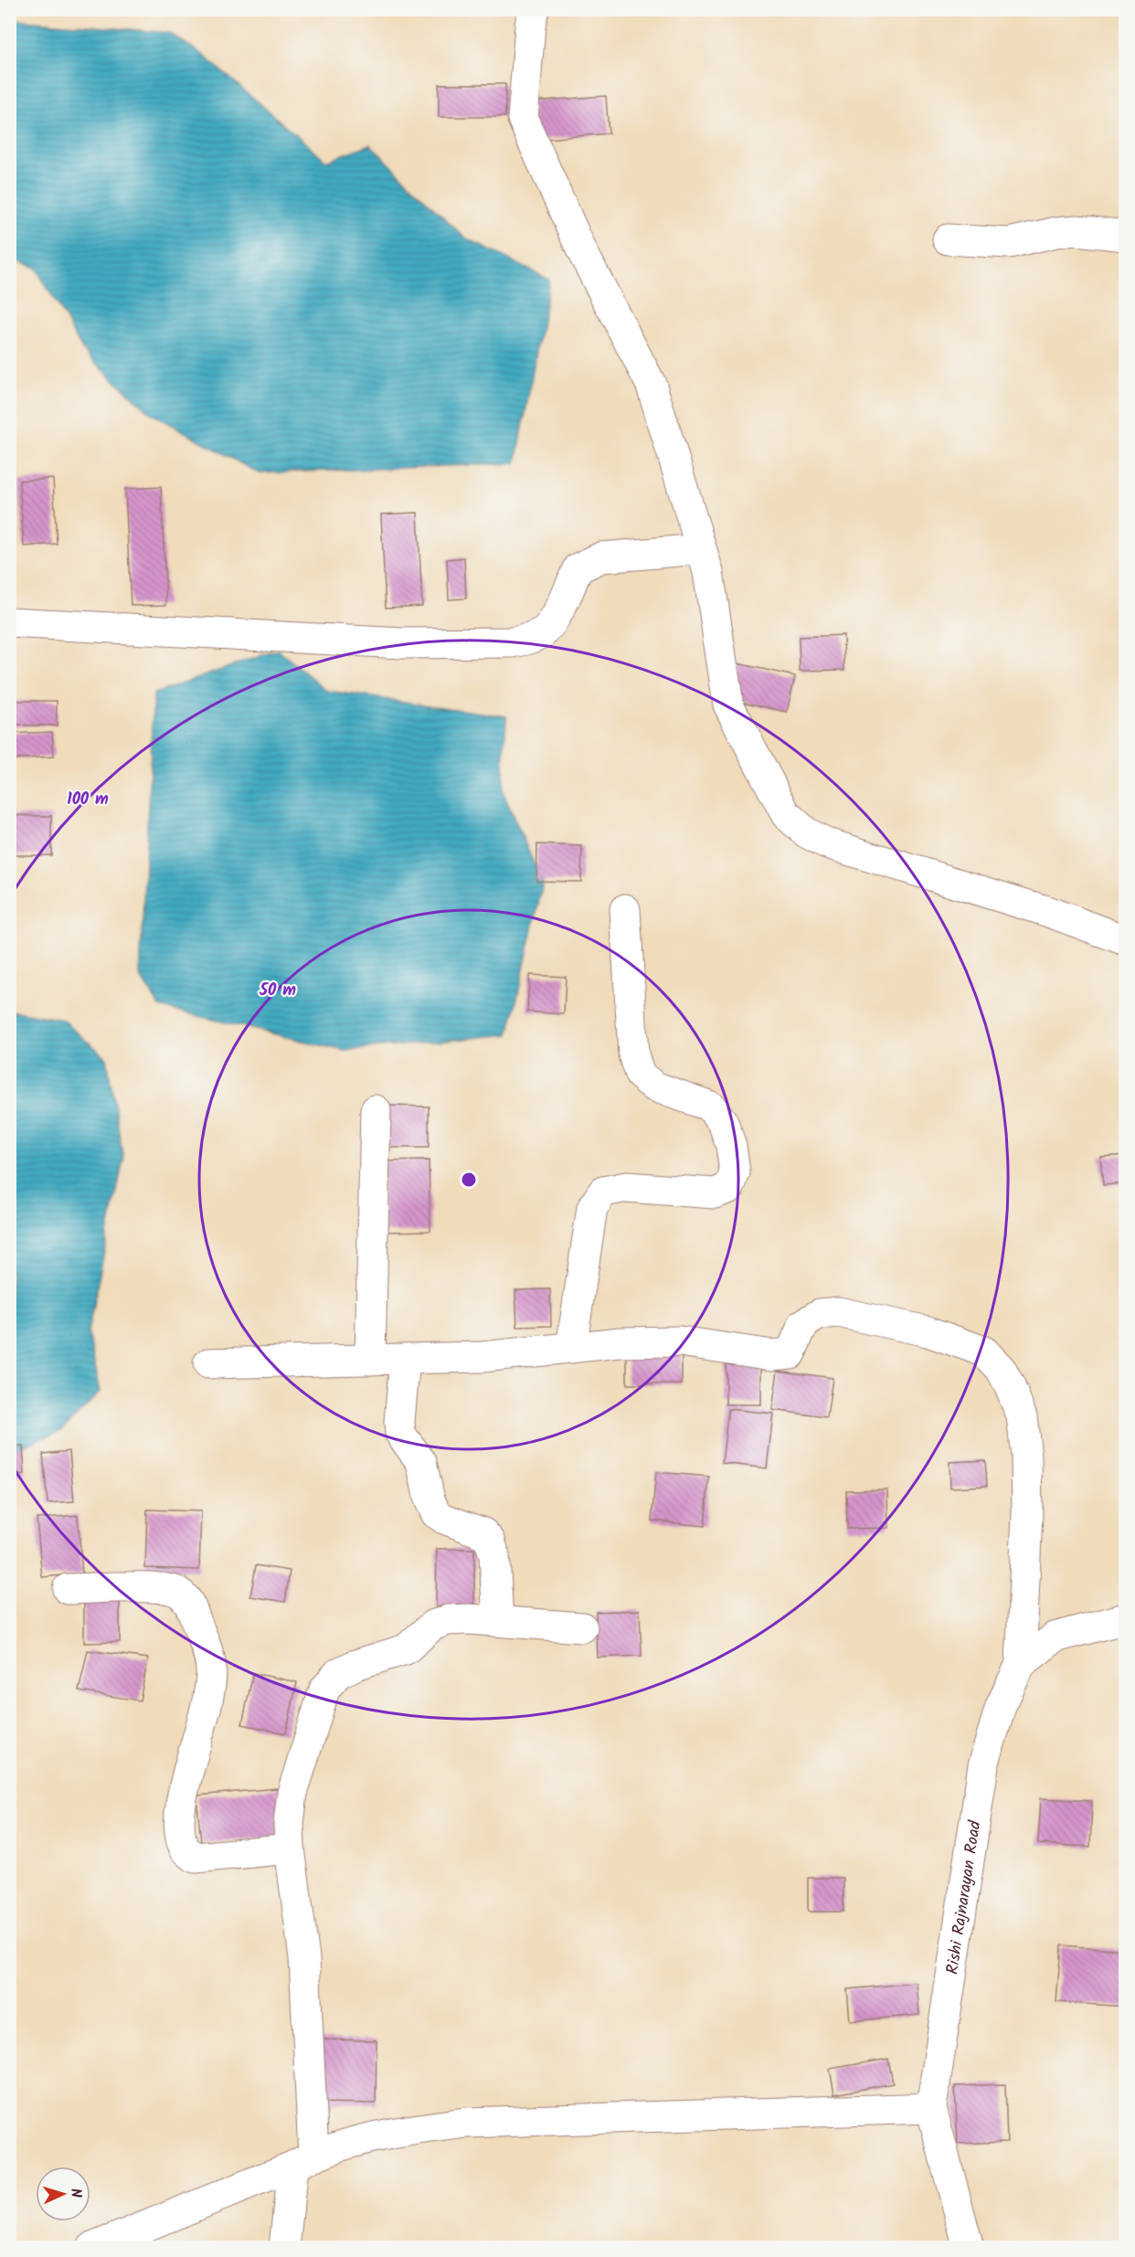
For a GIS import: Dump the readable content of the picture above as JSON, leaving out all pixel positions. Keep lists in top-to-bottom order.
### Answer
{
  "streets": {
    "street": ["Rishi Rajnarayan Road"]
  },
  "north": "right",
  "rings": ["100 m", "50 m"]
}
